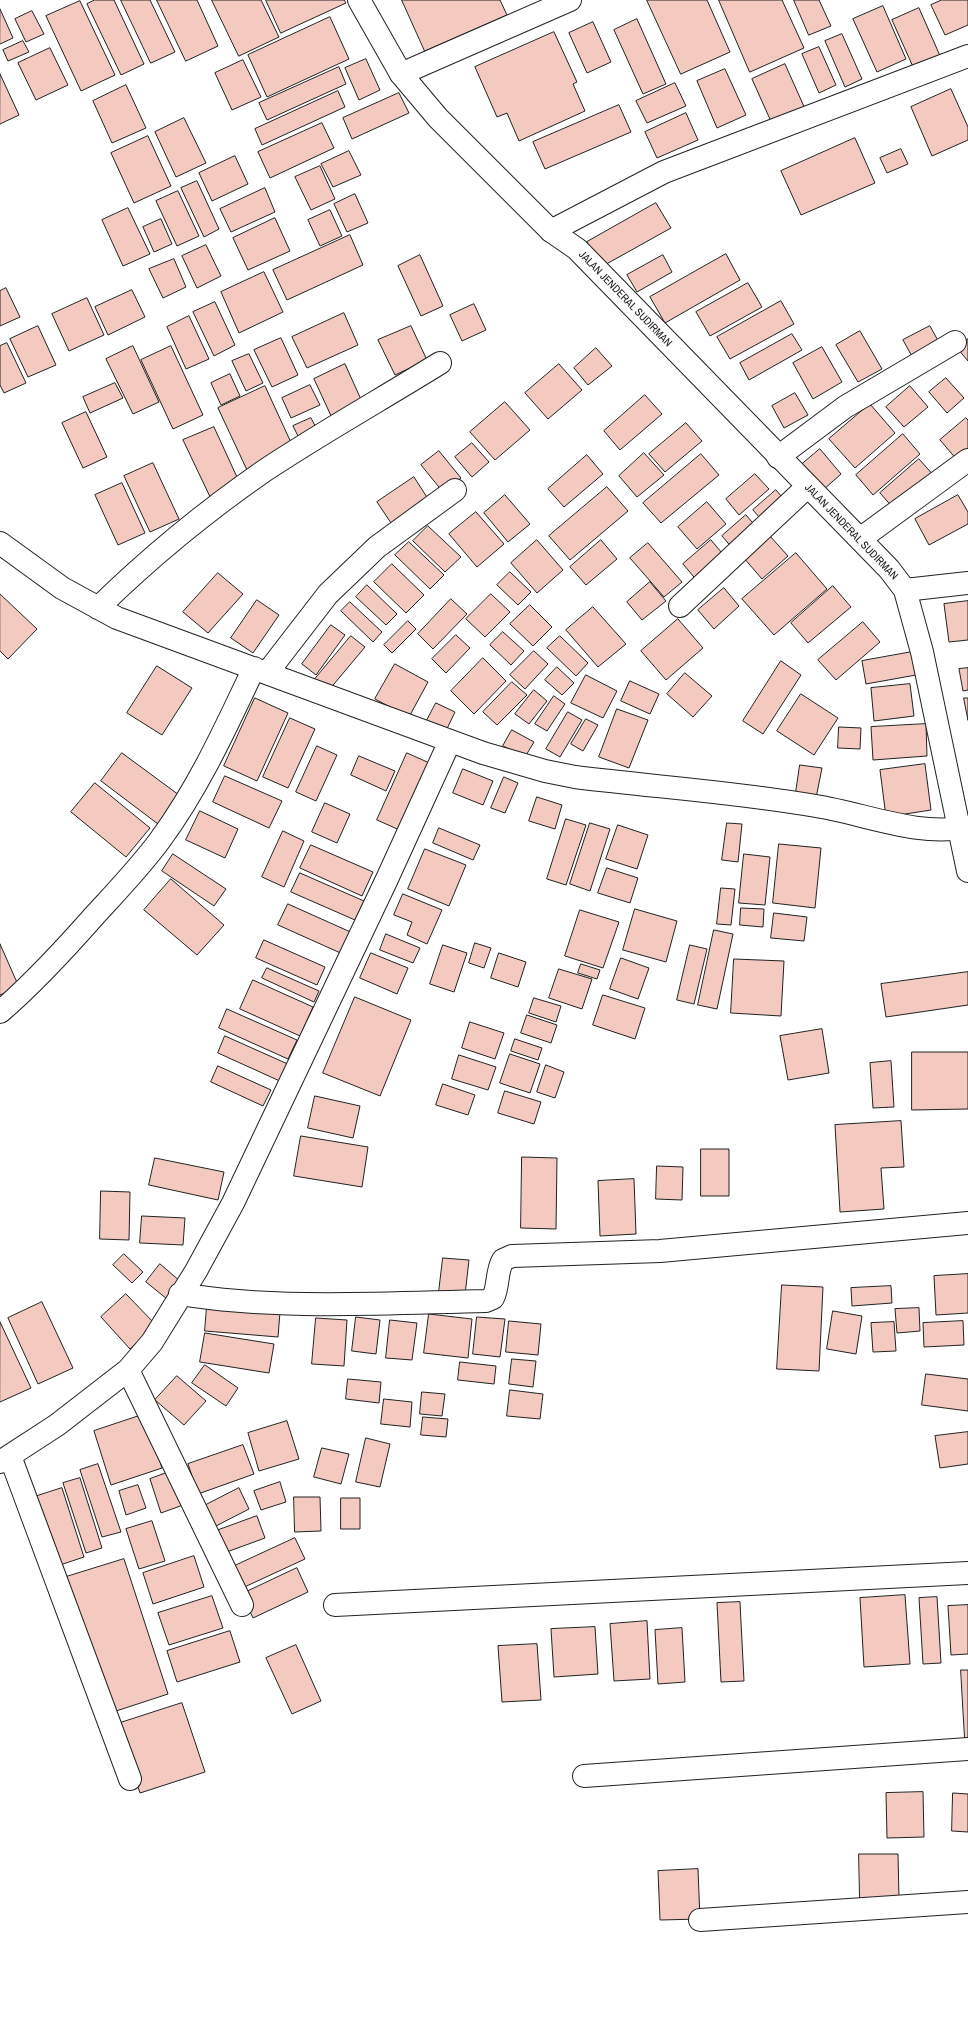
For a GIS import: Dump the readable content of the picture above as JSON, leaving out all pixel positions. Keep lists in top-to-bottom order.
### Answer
{
  "streets": {
    "street": ["JALAN JENDERAL SUDIRMAN"]
  }
}
